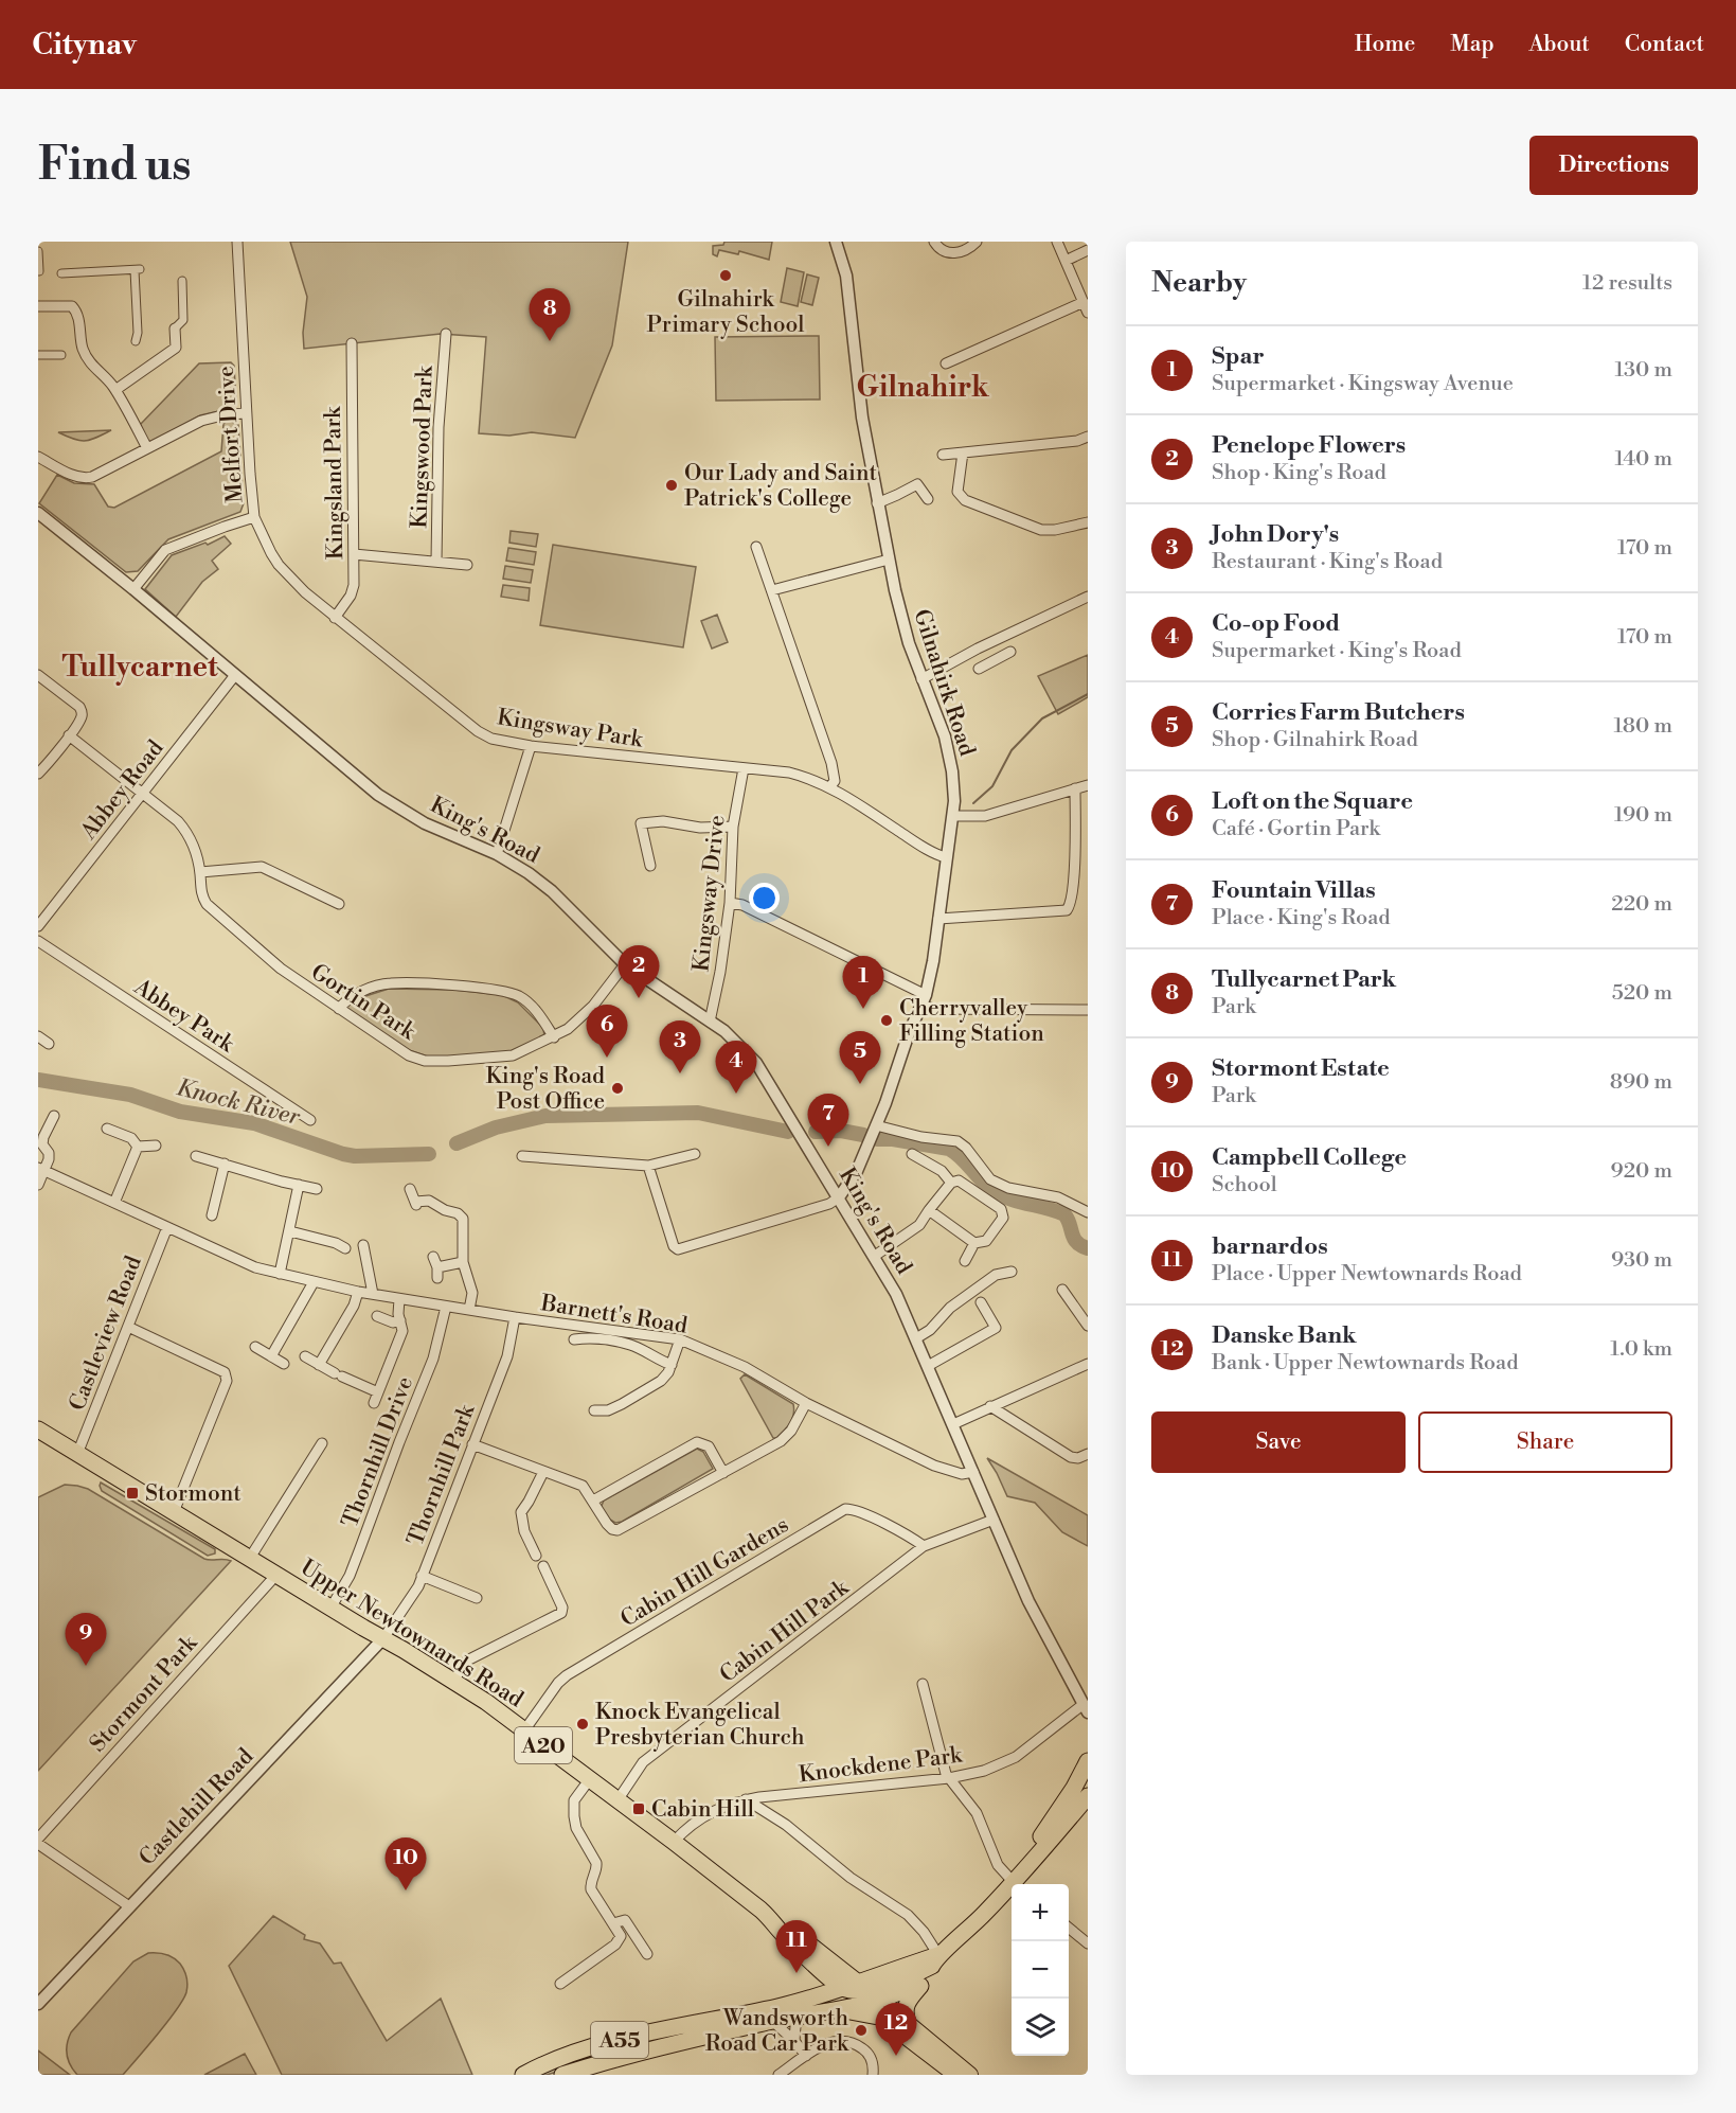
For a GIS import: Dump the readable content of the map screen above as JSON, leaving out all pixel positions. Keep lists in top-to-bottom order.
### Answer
{
  "streets": {
    "highway": ["Upper Newtownards Road", "A20", "A55"],
    "street": [
      "Melfort Drive",
      "Kingswood Park",
      "Kingsland Park",
      "Gilnahirk Road",
      "Kingsway Park",
      "Abbey Road",
      "King's Road",
      "Kingsway Drive",
      "Gortin Park",
      "Abbey Park",
      "Barnett's Road",
      "Castleview Road",
      "Thornhill Drive",
      "Thornhill Park",
      "Cabin Hill Gardens",
      "Cabin Hill Park",
      "Stormont Park",
      "Knockdene Park",
      "Castlehill Road"
    ]
  },
  "crossings": [
    ["Melfort Drive", "Kingsway Park"],
    ["Melfort Drive", "King's Road"],
    ["Kingsland Park", "Kingsway Park"],
    ["Gilnahirk Road", "Kingsway Park"],
    ["Gilnahirk Road", "King's Road"],
    ["Kingsway Park", "Kingsway Drive"],
    ["Abbey Road", "King's Road"],
    ["Abbey Road", "Gortin Park"],
    ["King's Road", "Kingsway Drive"],
    ["King's Road", "Gortin Park"],
    ["King's Road", "Barnett's Road"],
    ["King's Road", "Cabin Hill Park"],
    ["King's Road", "Knockdene Park"],
    ["Barnett's Road", "Castleview Road"],
    ["Barnett's Road", "Thornhill Drive"],
    ["Barnett's Road", "Thornhill Park"],
    ["Castleview Road", "Upper Newtownards Road"],
    ["Thornhill Drive", "Upper Newtownards Road"],
    ["Thornhill Park", "Upper Newtownards Road"],
    ["Thornhill Park", "Castlehill Road"],
    ["Cabin Hill Gardens", "Cabin Hill Park"],
    ["Cabin Hill Gardens", "Upper Newtownards Road"],
    ["Cabin Hill Park", "Upper Newtownards Road"],
    ["Upper Newtownards Road", "Stormont Park"],
    ["Upper Newtownards Road", "Knockdene Park"],
    ["Upper Newtownards Road", "Castlehill Road"],
    ["Upper Newtownards Road", "A55"]
  ],
  "districts": ["Gilnahirk", "Tullycarnet"],
  "water": ["Knock River"],
  "places": {
    "other": [
      "Gilnahirk Primary School",
      "Our Lady and Saint Patrick's College",
      "Cherryvalley Filling Station",
      "King's Road Post Office",
      "Knock Evangelical Presbyterian Church",
      "Wandsworth Road Car Park"
    ],
    "transit": ["Stormont", "Cabin Hill"]
  },
  "page": {
    "header": "Citynav",
    "nav": [
      "Home",
      "Map",
      "About",
      "Contact"
    ],
    "buttons": [
      "Directions",
      ["Save", "Share"]
    ],
    "title": "Find us",
    "heading": ["Nearby", "12 results"],
    "pins": [
      "8",
      "2",
      "1",
      "6",
      "3",
      "5",
      "4",
      "7",
      "9",
      "10",
      "11",
      "12"
    ],
    "list": [
      {
        "mark": "1",
        "name": "Spar",
        "note": "Supermarket · Kingsway Avenue",
        "value": "130 m"
      },
      {
        "mark": "2",
        "name": "Penelope Flowers",
        "note": "Shop · King's Road",
        "value": "140 m"
      },
      {
        "mark": "3",
        "name": "John Dory's",
        "note": "Restaurant · King's Road",
        "value": "170 m"
      },
      {
        "mark": "4",
        "name": "Co-op Food",
        "note": "Supermarket · King's Road",
        "value": "170 m"
      },
      {
        "mark": "5",
        "name": "Corries Farm Butchers",
        "note": "Shop · Gilnahirk Road",
        "value": "180 m"
      },
      {
        "mark": "6",
        "name": "Loft on the Square",
        "note": "Café · Gortin Park",
        "value": "190 m"
      },
      {
        "mark": "7",
        "name": "Fountain Villas",
        "note": "Place · King's Road",
        "value": "220 m"
      },
      {
        "mark": "8",
        "name": "Tullycarnet Park",
        "note": "Park",
        "value": "520 m"
      },
      {
        "mark": "9",
        "name": "Stormont Estate",
        "note": "Park",
        "value": "890 m"
      },
      {
        "mark": "10",
        "name": "Campbell College",
        "note": "School",
        "value": "920 m"
      },
      {
        "mark": "11",
        "name": "barnardos",
        "note": "Place · Upper Newtownards Road",
        "value": "930 m"
      },
      {
        "mark": "12",
        "name": "Danske Bank",
        "note": "Bank · Upper Newtownards Road",
        "value": "1.0 km"
      }
    ],
    "map_buttons": ["+", "−"]
  }
}
